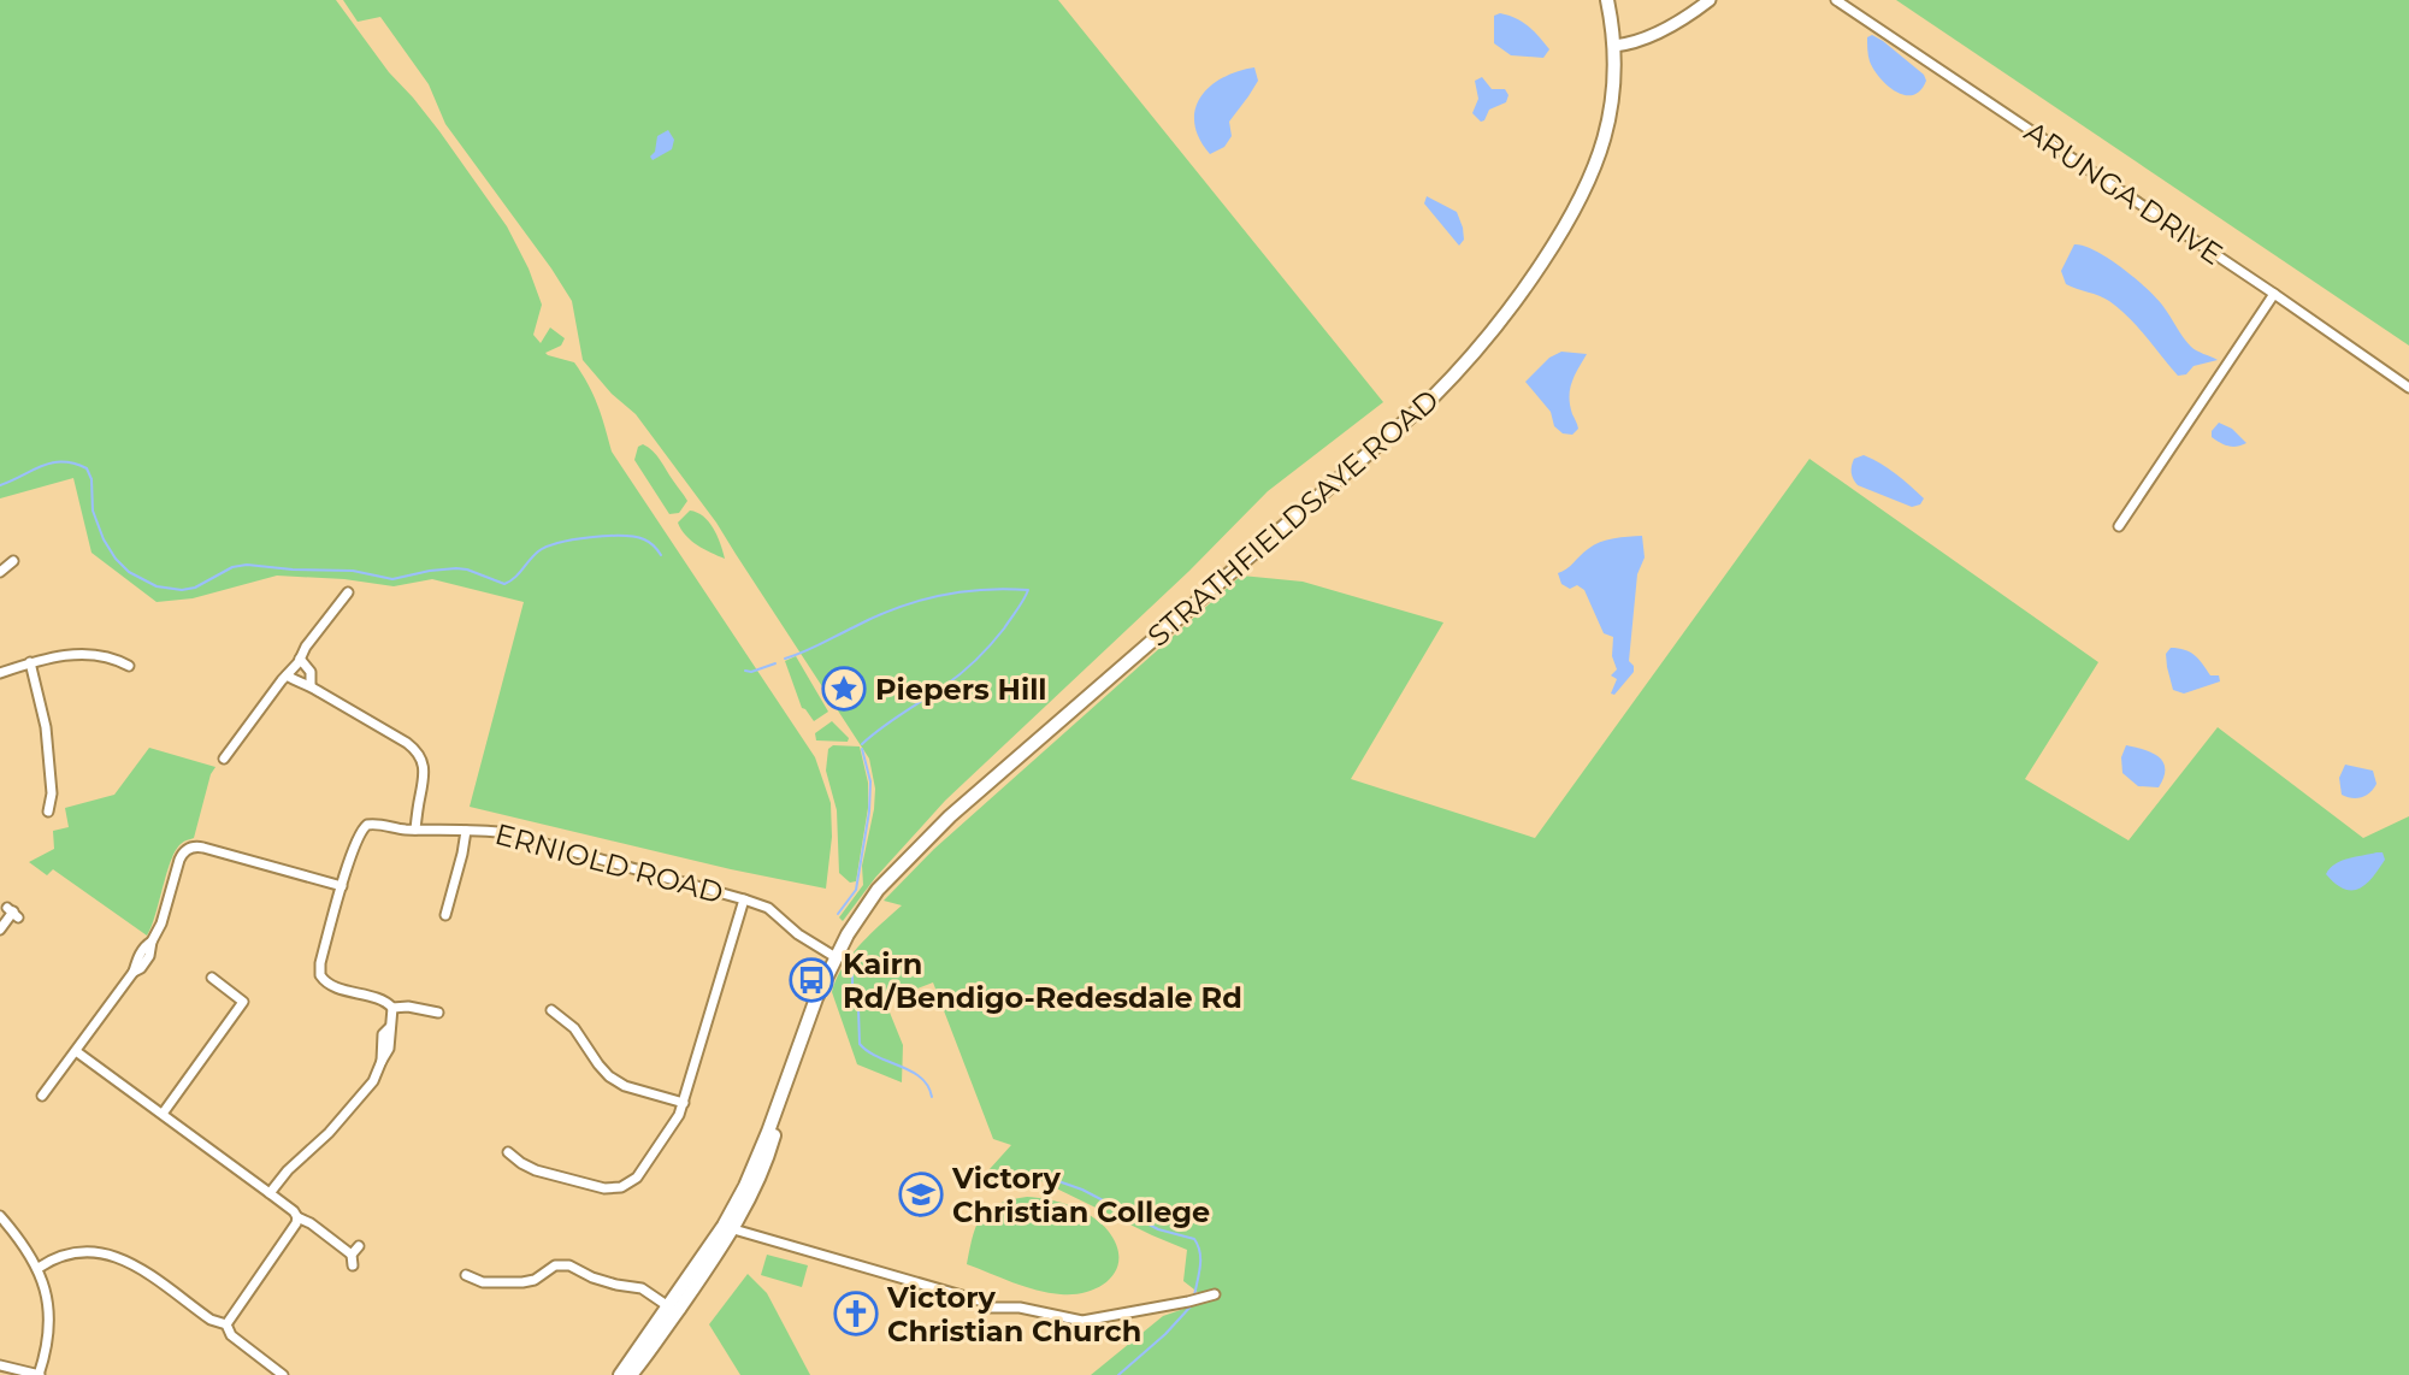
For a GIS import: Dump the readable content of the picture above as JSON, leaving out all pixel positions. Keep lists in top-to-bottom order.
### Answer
{
  "streets": {
    "main road": ["STRATHFIELDSAYE ROAD"],
    "street": ["ARUNGA DRIVE", "ERNIOLD ROAD"]
  },
  "crossings": [
    ["STRATHFIELDSAYE ROAD", "ERNIOLD ROAD"]
  ],
  "places": {
    "place": ["Piepers Hill"],
    "bus stop": ["Kairn Rd/Bendigo-Redesdale Rd"],
    "school or university": ["Victory Christian College"],
    "church": ["Victory Christian Church"]
  }
}
